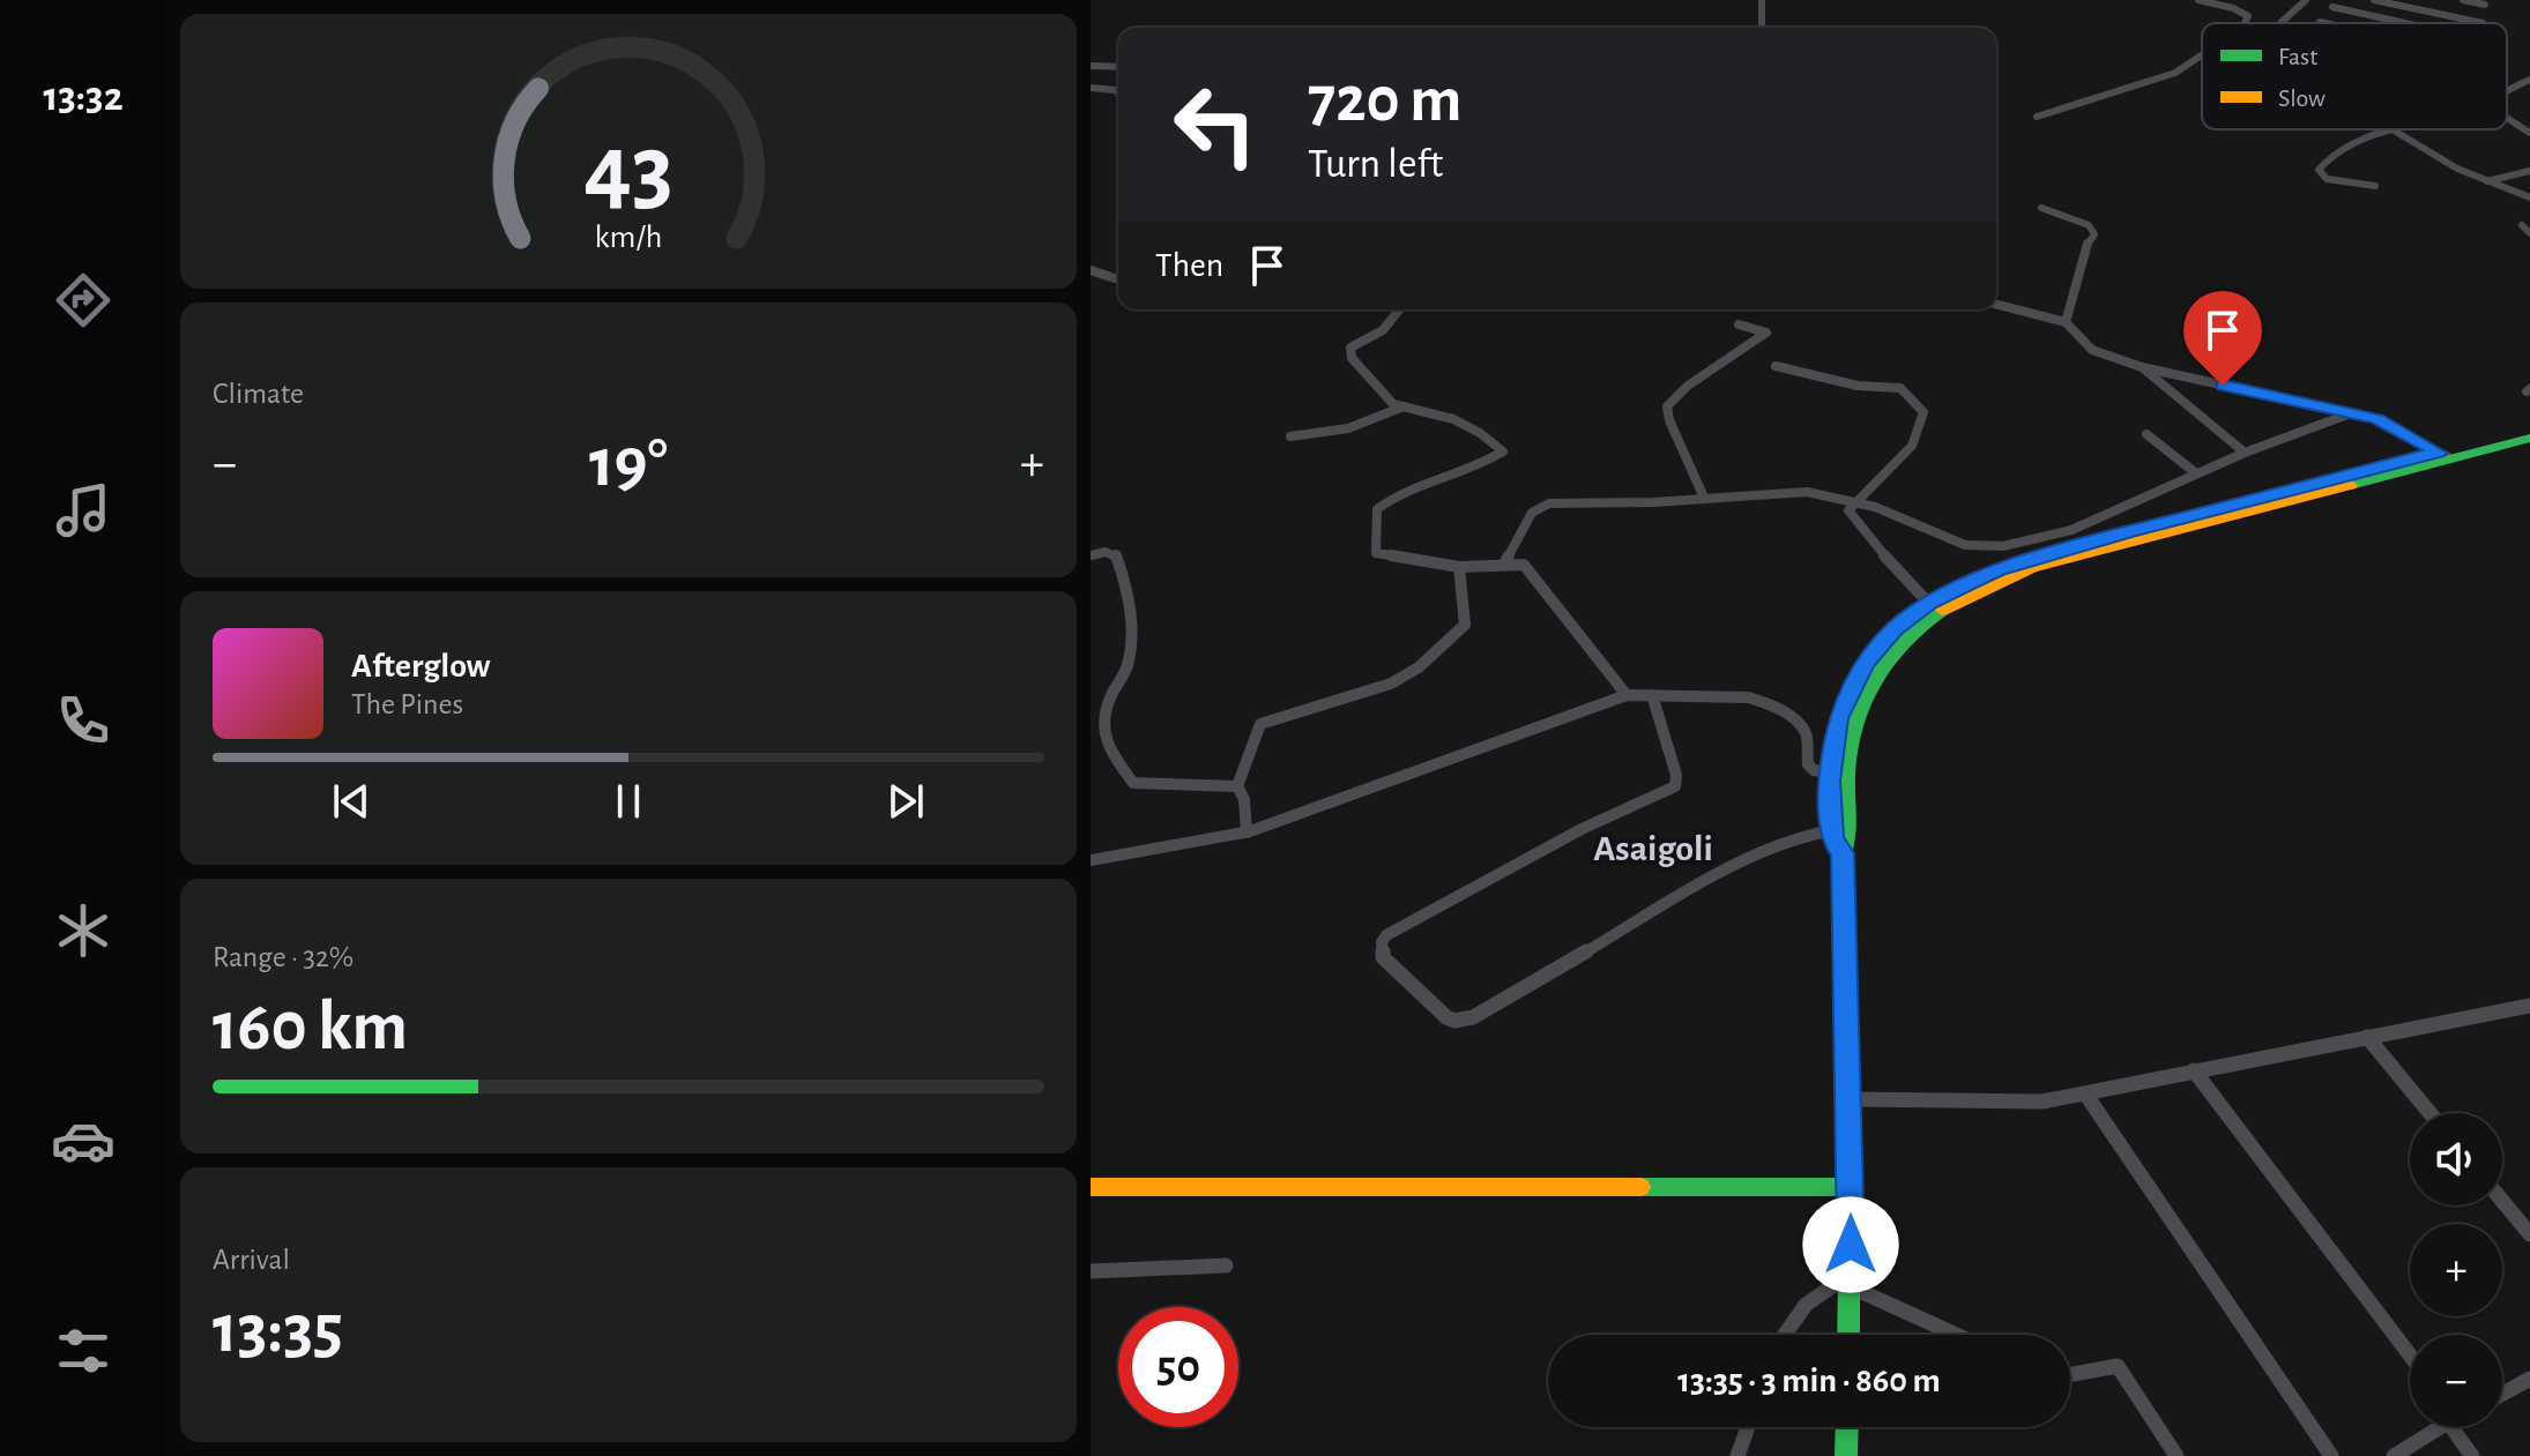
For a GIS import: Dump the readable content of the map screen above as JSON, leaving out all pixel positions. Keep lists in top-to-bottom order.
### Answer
{
  "districts": ["Asaigoli"],
  "legend": ["Fast", "Slow"],
  "page": {
    "tabs": "13:32",
    "turn": ["720 m", "Turn left"],
    "then": "Then",
    "tile": [
      "Climate",
      ["Range · 32%", "160 km"],
      ["Arrival", "13:35"]
    ],
    "heat": ["−", "19°", "+"],
    "song": ["Afterglow", "The Pines"],
    "map_buttons": ["+", "−"],
    "limit": "50",
    "trip": "13:35 · 3 min · 860 m",
    "gauge": ["43", "km/h"]
  }
}
